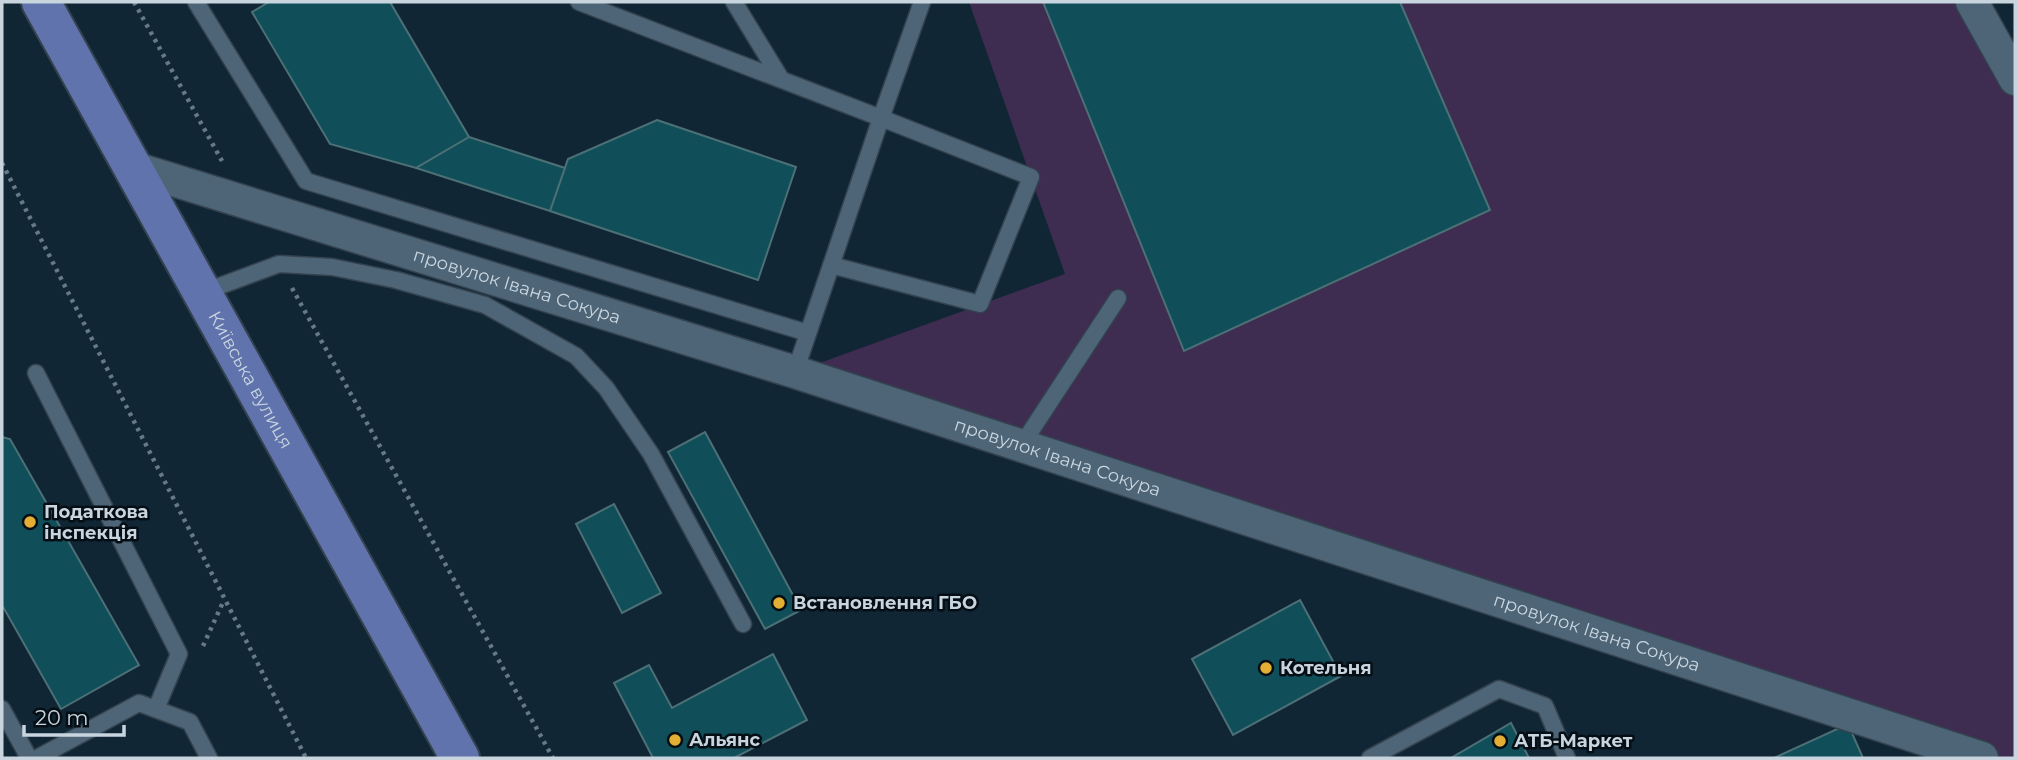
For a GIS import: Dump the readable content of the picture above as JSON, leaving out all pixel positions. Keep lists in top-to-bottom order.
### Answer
{
  "streets": {
    "main road": ["Київська вулиця"],
    "street": ["провулок Івана Сокура"]
  },
  "crossings": [
    ["провулок Івана Сокура", "Київська вулиця"]
  ],
  "places": [
    "Податкова інспекція",
    "Встановлення ГБО",
    "Котельня",
    "Альянс",
    "АТБ-Маркет"
  ],
  "scale_bar": "20 m"
}
